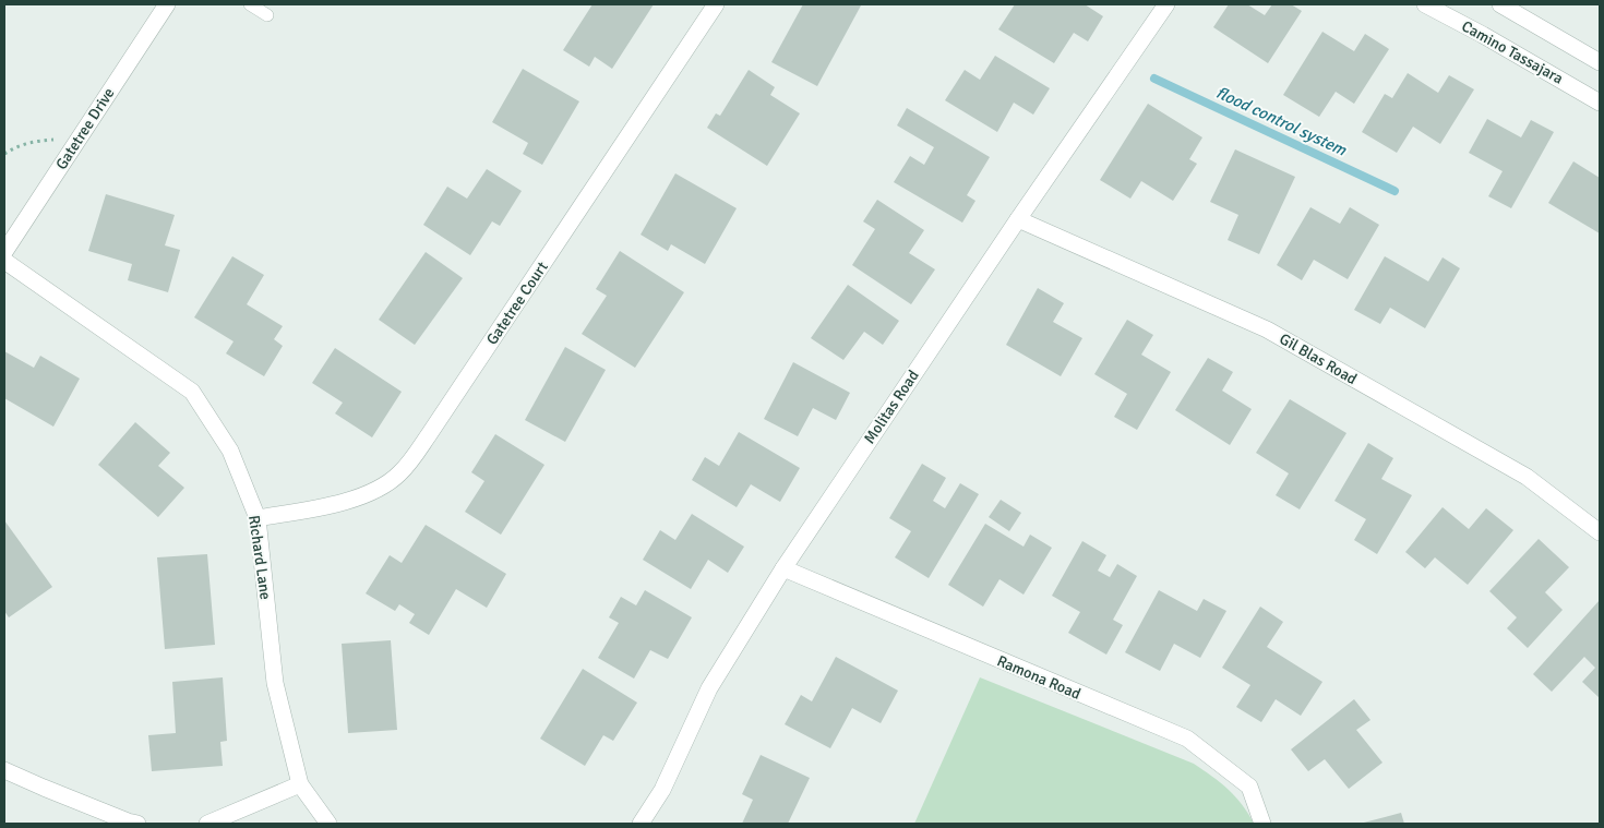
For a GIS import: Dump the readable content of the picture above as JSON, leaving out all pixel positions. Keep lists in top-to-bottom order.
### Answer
{
  "streets": {
    "street": [
      "Camino Tassajara",
      "Gatetree Drive",
      "Gatetree Court",
      "Gil Blas Road",
      "Molitas Road",
      "Richard Lane",
      "Ramona Road"
    ]
  },
  "crossings": [
    ["Gatetree Court", "Richard Lane"],
    ["Gil Blas Road", "Molitas Road"],
    ["Molitas Road", "Ramona Road"]
  ],
  "water": ["flood control system"]
}
